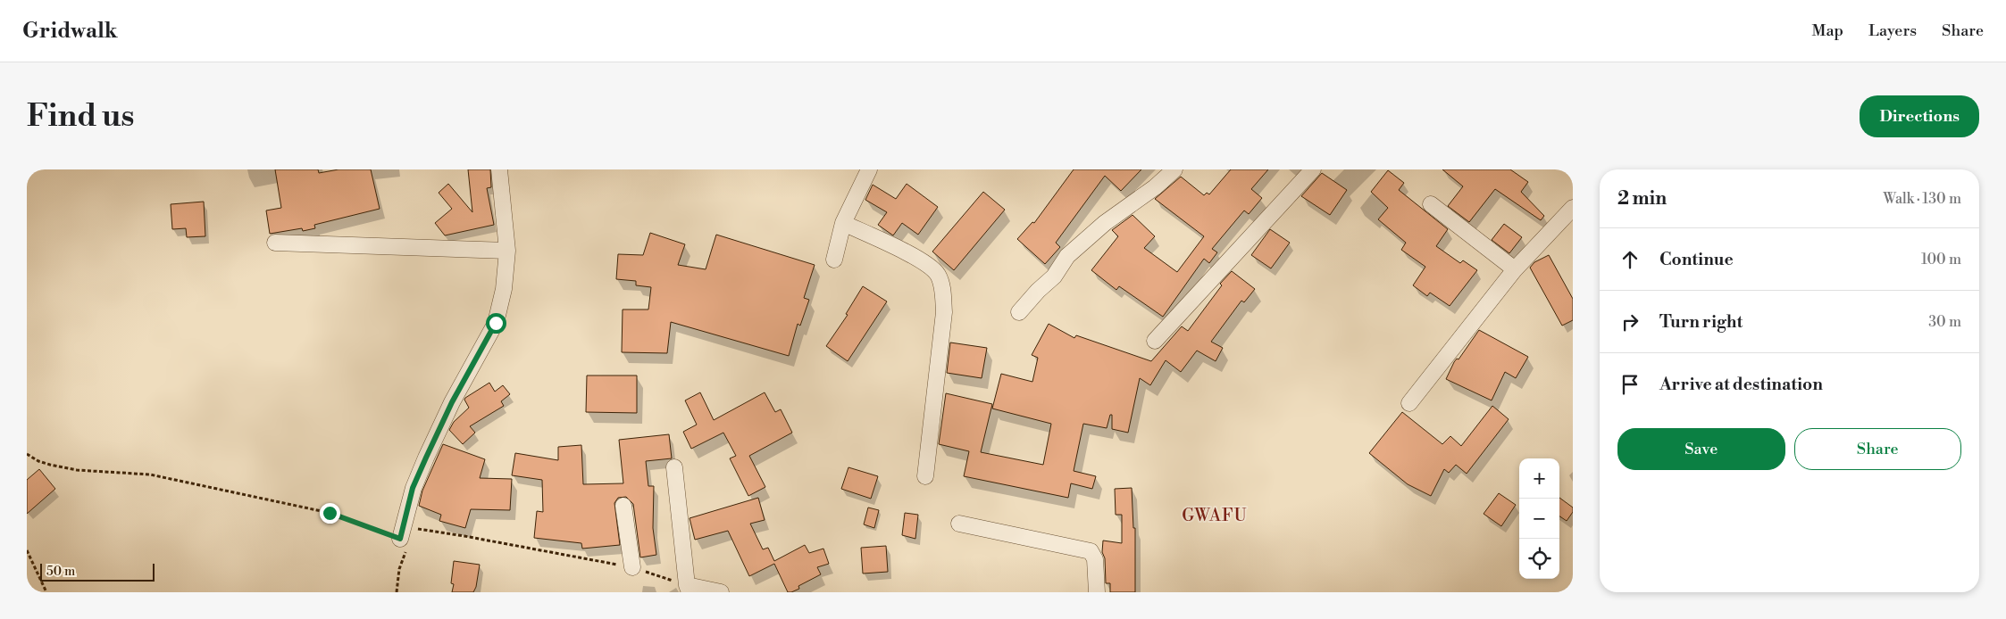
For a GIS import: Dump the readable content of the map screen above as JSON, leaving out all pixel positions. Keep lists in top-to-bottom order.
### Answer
{
  "districts": ["GWAFU"],
  "scale_bar": "50 m",
  "page": {
    "header": "Gridwalk",
    "nav": ["Map", "Layers", "Share"],
    "buttons": [
      "Directions",
      ["Save", "Share"]
    ],
    "title": "Find us",
    "heading": ["2 min", "Walk · 130 m"],
    "list": [
      ["Continue", "100 m"],
      ["Turn right", "30 m"],
      "Arrive at destination"
    ],
    "map_buttons": ["+", "−"],
    "scale": "50 m"
  }
}
